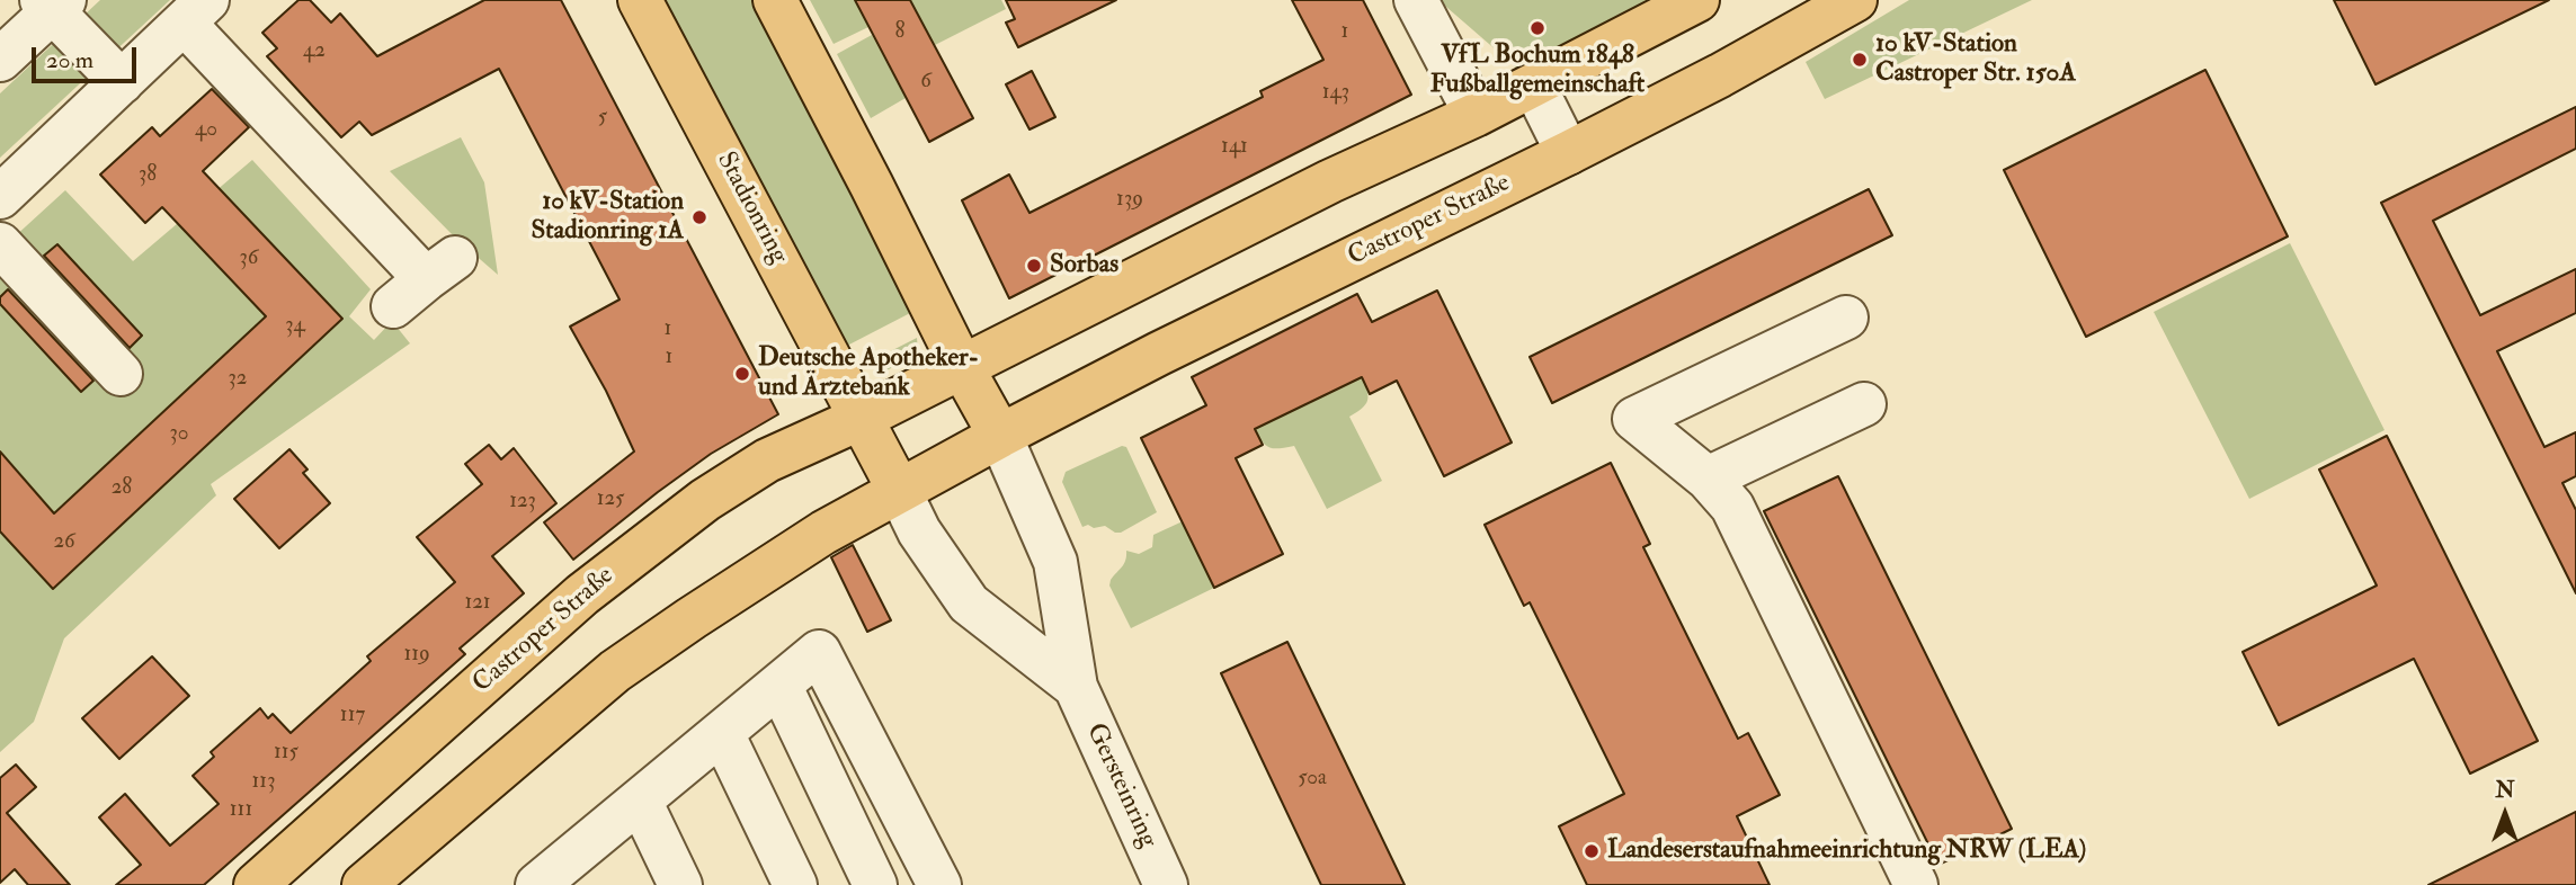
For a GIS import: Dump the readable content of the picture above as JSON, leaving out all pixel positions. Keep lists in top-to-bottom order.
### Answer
{
  "streets": {
    "main road": ["Stadionring", "Castroper Straße"],
    "street": ["Gersteinring"]
  },
  "crossings": [
    ["Stadionring", "Castroper Straße"],
    ["Castroper Straße", "Gersteinring"]
  ],
  "places": [
    "VfL Bochum 1848 Fußballgemeinschaft",
    "10 kV-Station Castroper Str. 150A",
    "10 kV-Station Stadionring 1A",
    "Sorbas",
    "Deutsche Apotheker- und Ärztebank",
    "Landeserstaufnahmeeinrichtung NRW (LEA)"
  ],
  "house_numbers": [
    "8",
    "1",
    "42",
    "6",
    "143",
    "5",
    "40",
    "141",
    "38",
    "139",
    "36",
    "34",
    "1",
    "1",
    "32",
    "30",
    "28",
    "125",
    "123",
    "26",
    "121",
    "119",
    "117",
    "115",
    "50a",
    "113",
    "111"
  ],
  "scale_bar": "20 m",
  "north": "top"
}
